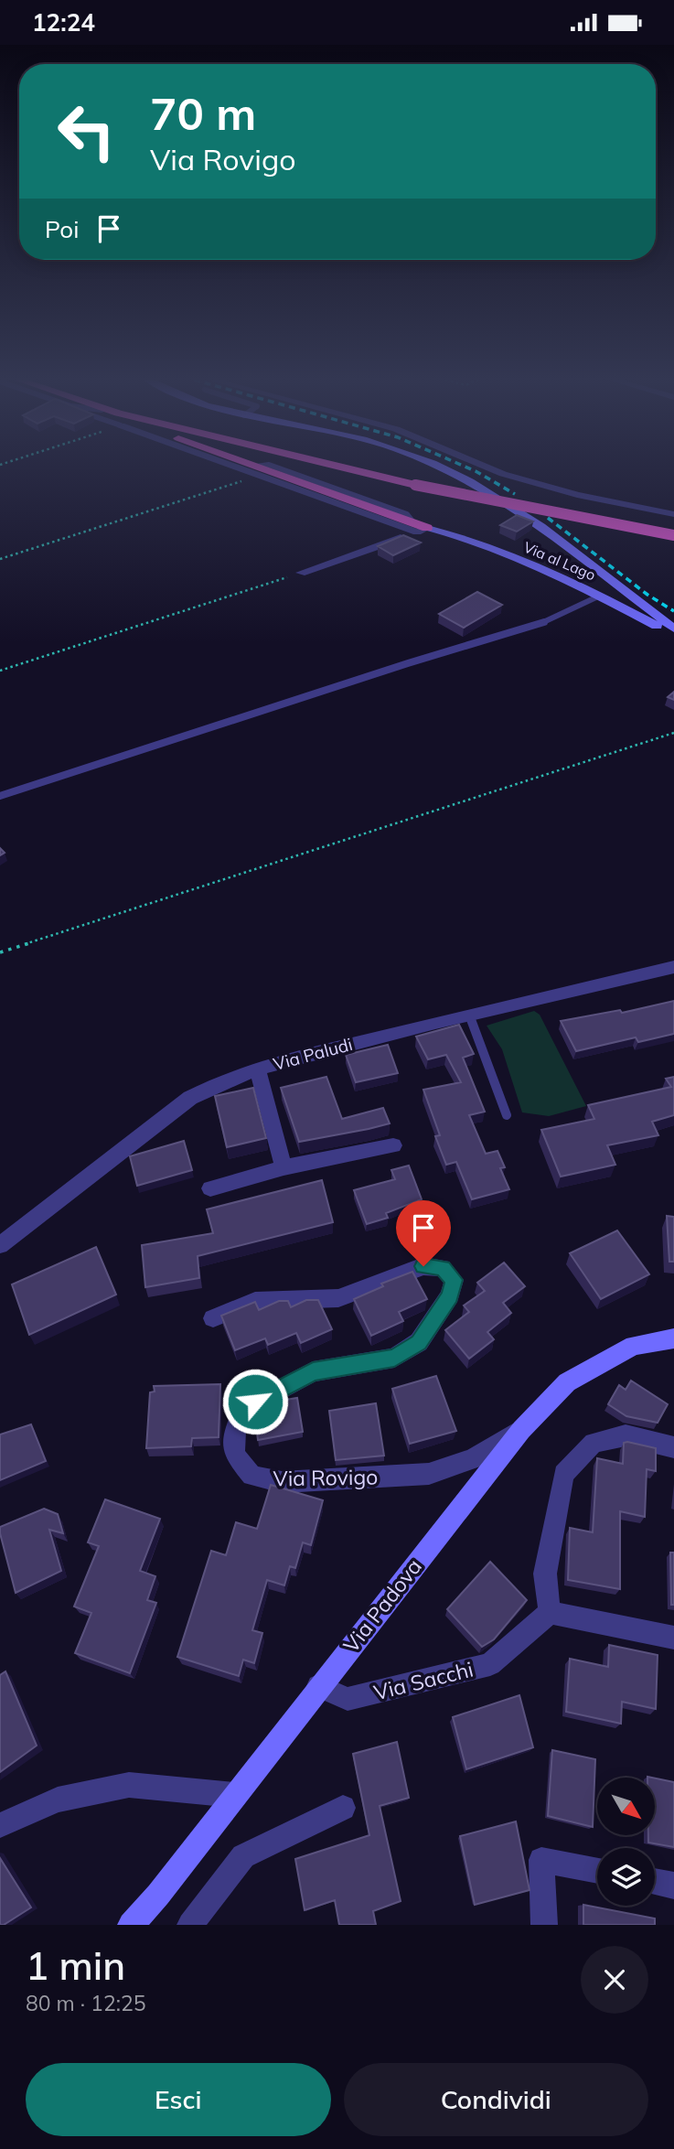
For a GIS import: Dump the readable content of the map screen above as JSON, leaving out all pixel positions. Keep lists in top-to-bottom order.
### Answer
{
  "streets": {
    "main road": ["Via al Lago", "Via Padova"],
    "street": ["Via Paludi", "Via Rovigo", "Via Sacchi"]
  },
  "crossings": [
    ["Via Rovigo", "Via Padova"],
    ["Via Padova", "Via Sacchi"]
  ],
  "north": "bottom right",
  "page": {
    "status": "12:24",
    "turn": ["70 m", "Via Rovigo"],
    "then": "Poi",
    "heading": ["1 min", "80 m · 12:25"],
    "buttons": ["Esci", "Condividi"]
  }
}
